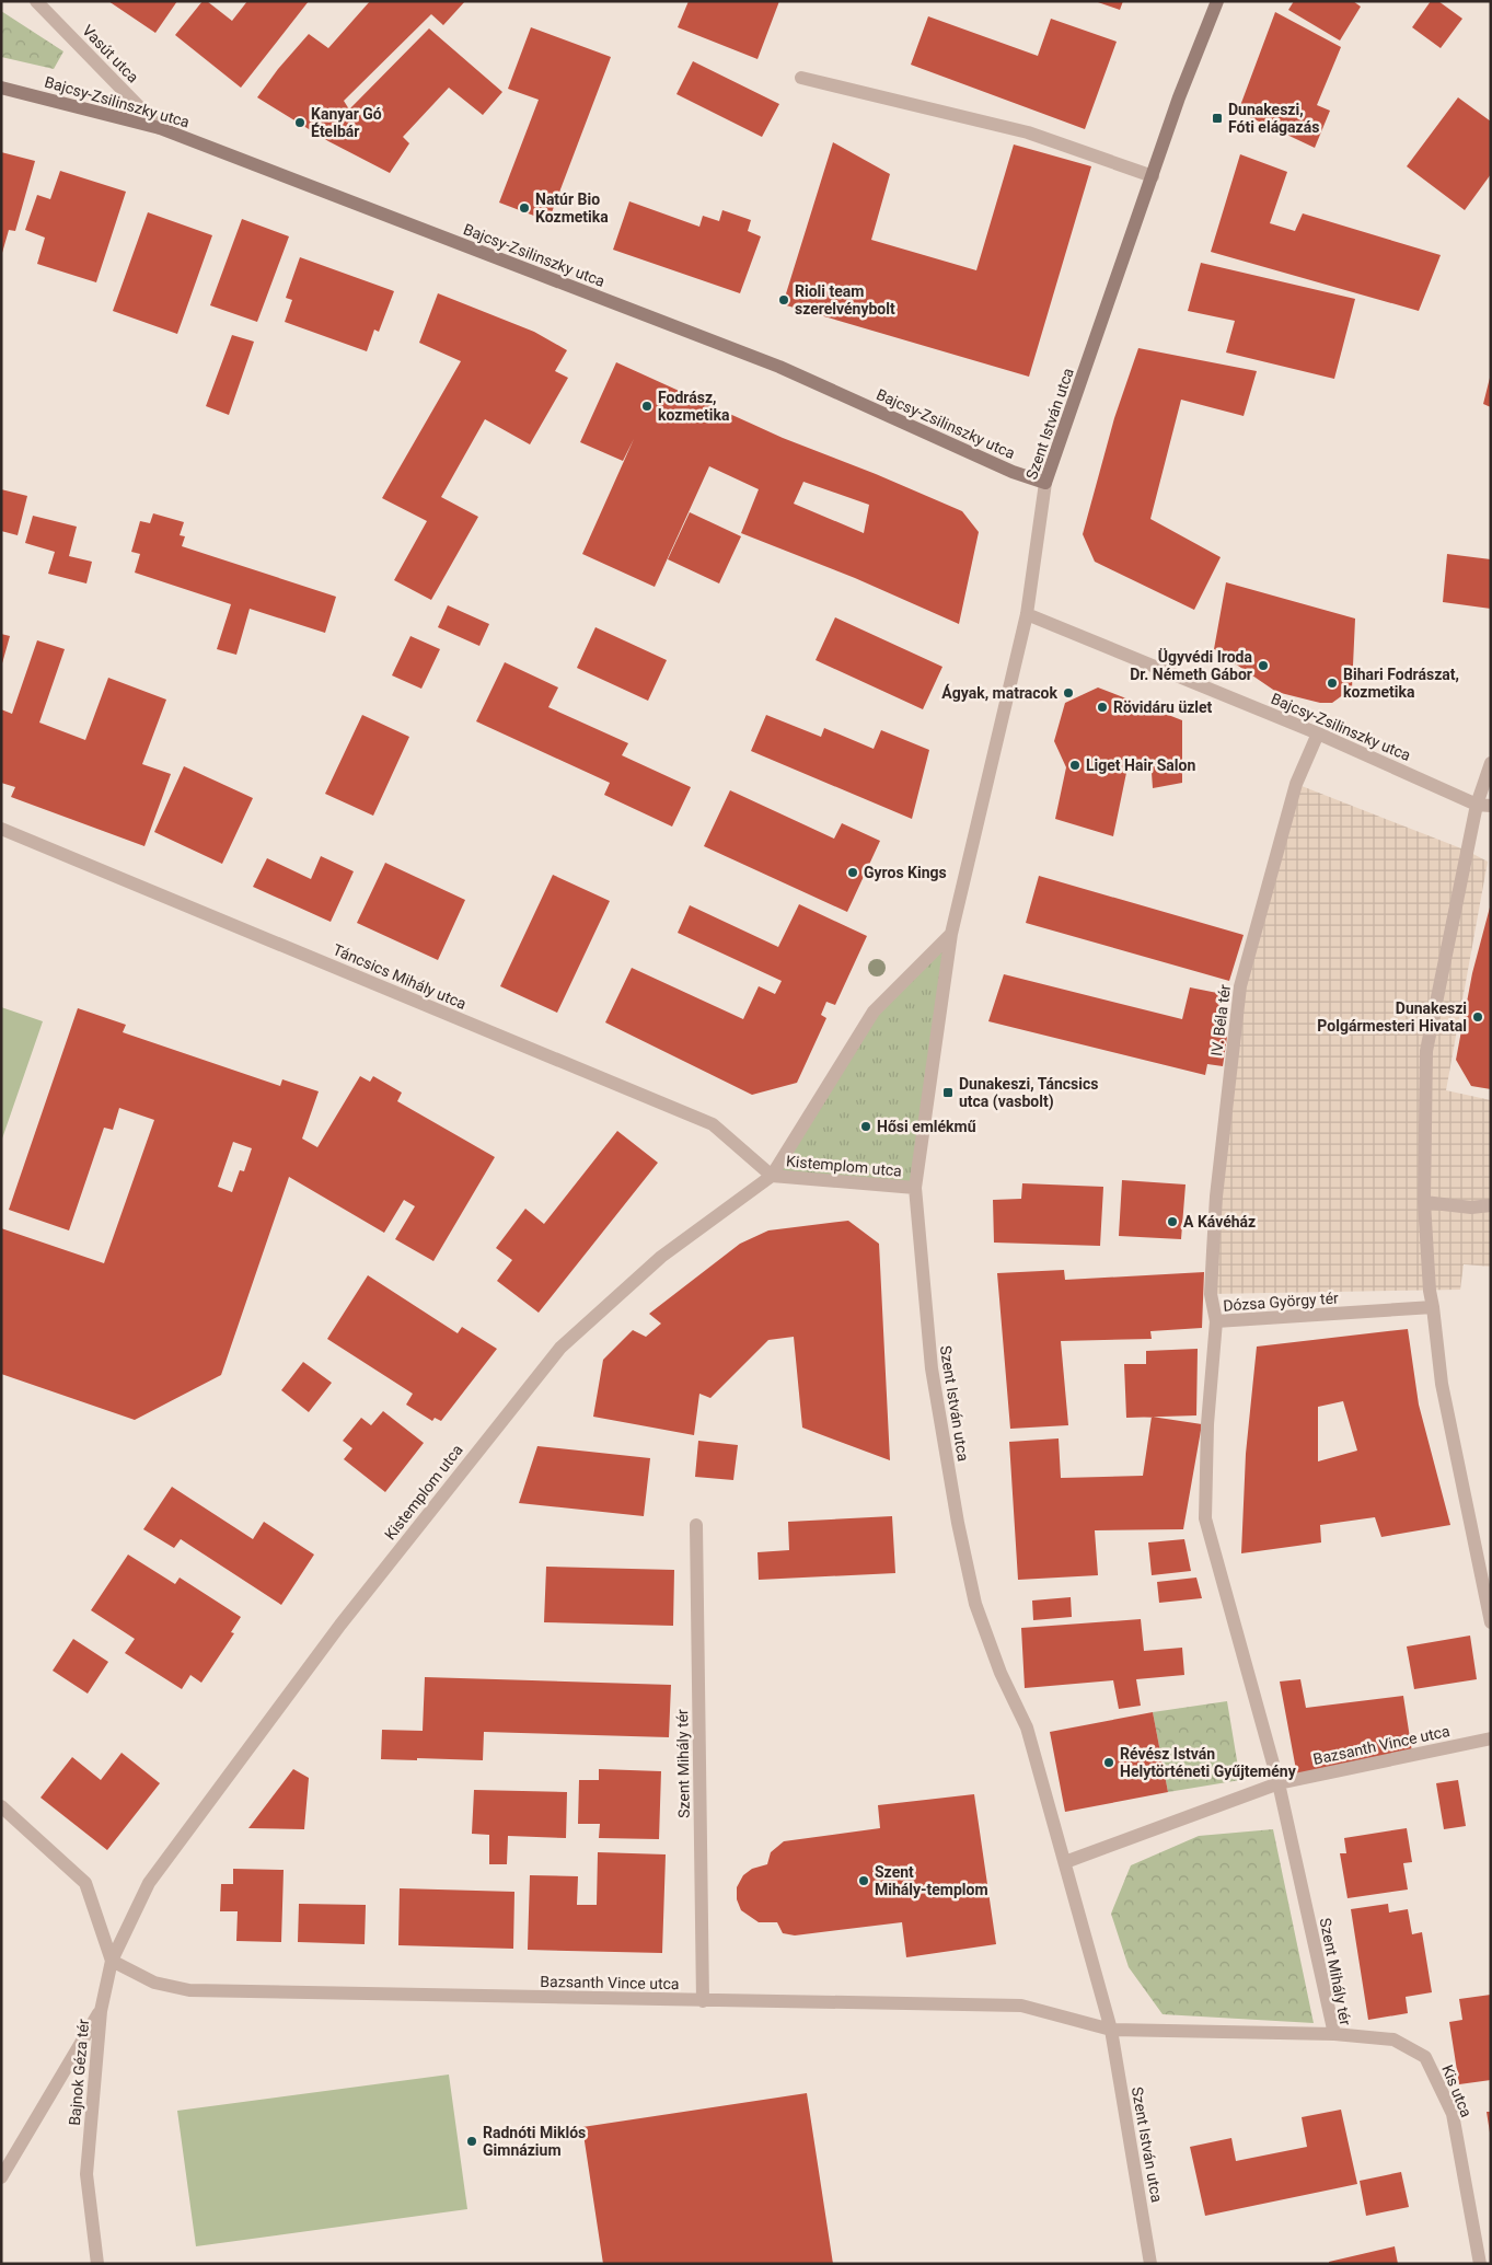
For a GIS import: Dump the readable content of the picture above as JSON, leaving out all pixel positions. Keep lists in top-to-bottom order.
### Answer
{
  "streets": {
    "main road": ["Bajcsy-Zsilinszky utca", "Szent István utca"],
    "street": [
      "Vasút utca",
      "Táncsics Mihály utca",
      "IV. Béla tér",
      "Kistemplom utca",
      "Dózsa György tér",
      "Bazsanth Vince utca",
      "Szent Mihály tér",
      "Bajnok Géza tér",
      "Kis utca"
    ]
  },
  "crossings": [
    ["Vasút utca", "Bajcsy-Zsilinszky utca"],
    ["Bajcsy-Zsilinszky utca", "Szent István utca"],
    ["Bajcsy-Zsilinszky utca", "IV. Béla tér"],
    ["Szent István utca", "Kistemplom utca"],
    ["Szent István utca", "Bazsanth Vince utca"],
    ["Szent István utca", "Szent Mihály tér"],
    ["Táncsics Mihály utca", "Kistemplom utca"],
    ["IV. Béla tér", "Dózsa György tér"],
    ["Kistemplom utca", "Bazsanth Vince utca"],
    ["Kistemplom utca", "Bajnok Géza tér"],
    ["Dózsa György tér", "Bazsanth Vince utca"],
    ["Dózsa György tér", "Szent Mihály tér"],
    ["Bazsanth Vince utca", "Szent Mihály tér"],
    ["Szent Mihály tér", "Kis utca"]
  ],
  "places": {
    "transit": ["Dunakeszi, Fóti elágazás", "Dunakeszi, Táncsics utca (vasbolt)"],
    "other": [
      "Kanyar Gó Ételbár",
      "Natúr Bio Kozmetika",
      "Rioli team szerelvénybolt",
      "Fodrász, kozmetika",
      "Ügyvédi Iroda Dr. Németh Gábor",
      "Bihari Fodrászat, kozmetika",
      "Ágyak, matracok",
      "Rövidáru üzlet",
      "Liget Hair Salon",
      "Gyros Kings",
      "Dunakeszi Polgármesteri Hivatal",
      "Hősi emlékmű",
      "A Kávéház",
      "Révész István Helytörténeti Gyűjtemény",
      "Szent Mihály-templom",
      "Radnóti Miklós Gimnázium"
    ]
  }
}
